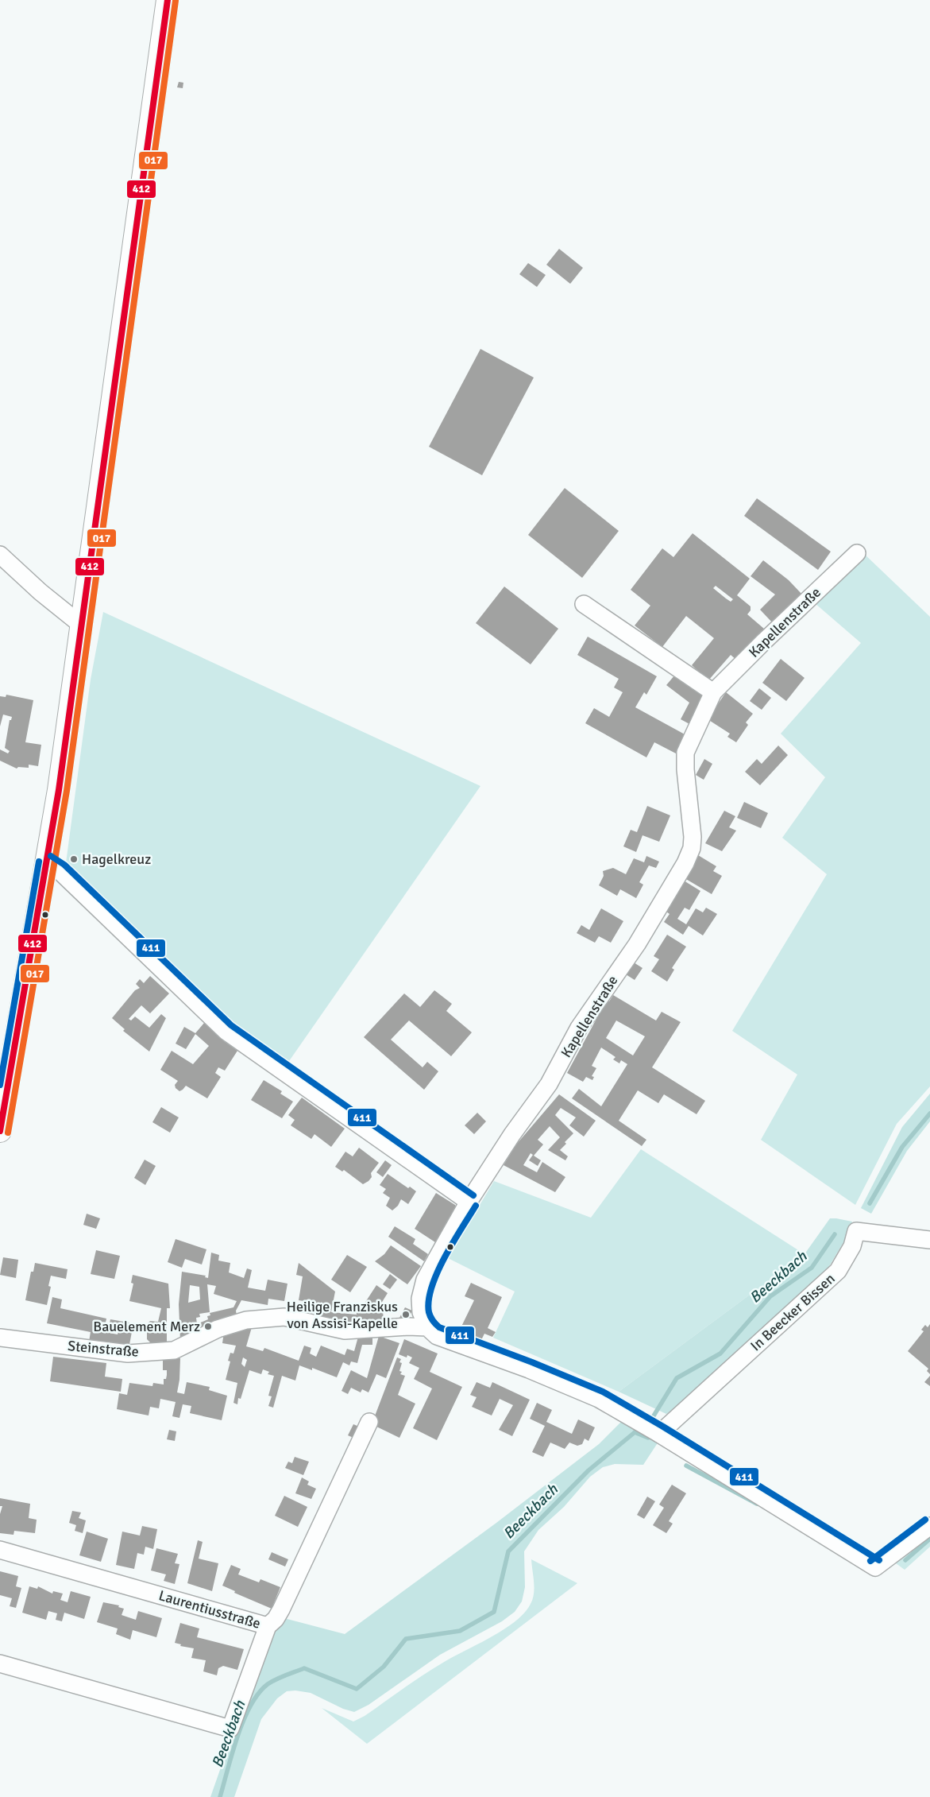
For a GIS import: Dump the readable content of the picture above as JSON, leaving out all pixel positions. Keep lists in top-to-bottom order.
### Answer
{
  "streets": {
    "street": [
      "Kapellenstraße",
      "In Beecker Bissen",
      "Steinstraße",
      "Laurentiusstraße"
    ]
  },
  "crossings": [
    ["Kapellenstraße", "Steinstraße"]
  ],
  "water": ["Beeckbach"],
  "places": ["Hagelkreuz", "Heilige Franziskus von Assisi-Kapelle", "Bauelement Merz"],
  "lines": ["transit line 412", "transit line 017", "transit line 411"]
}
